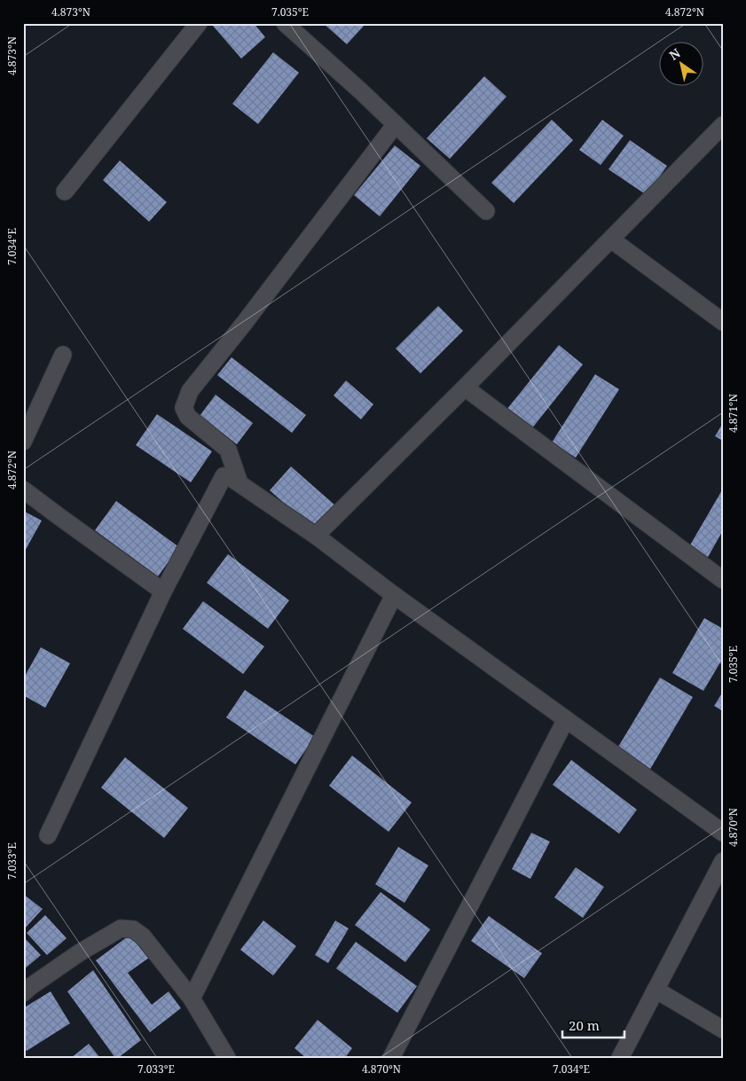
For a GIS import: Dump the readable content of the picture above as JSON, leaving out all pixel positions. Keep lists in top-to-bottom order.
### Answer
{
  "scale_bar": "20 m",
  "north": "top left",
  "coordinates": [
    "4.873°N",
    "7.035°E",
    "4.872°N",
    "7.034°E",
    "4.871°N",
    "4.870°N",
    "7.033°E"
  ]
}
